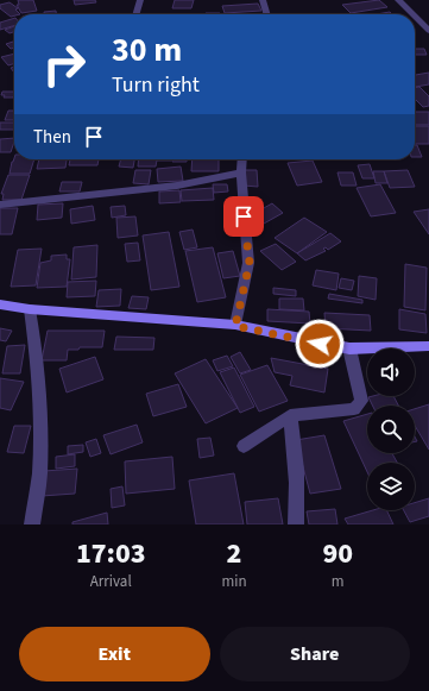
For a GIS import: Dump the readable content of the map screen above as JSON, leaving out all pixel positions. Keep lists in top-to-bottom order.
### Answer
{
  "page": {
    "turn": ["30 m", "Turn right"],
    "then": "Then",
    "eta": [
      "17:03",
      "Arrival",
      "2",
      "min",
      "90",
      "m"
    ],
    "buttons": ["Exit", "Share"]
  }
}
